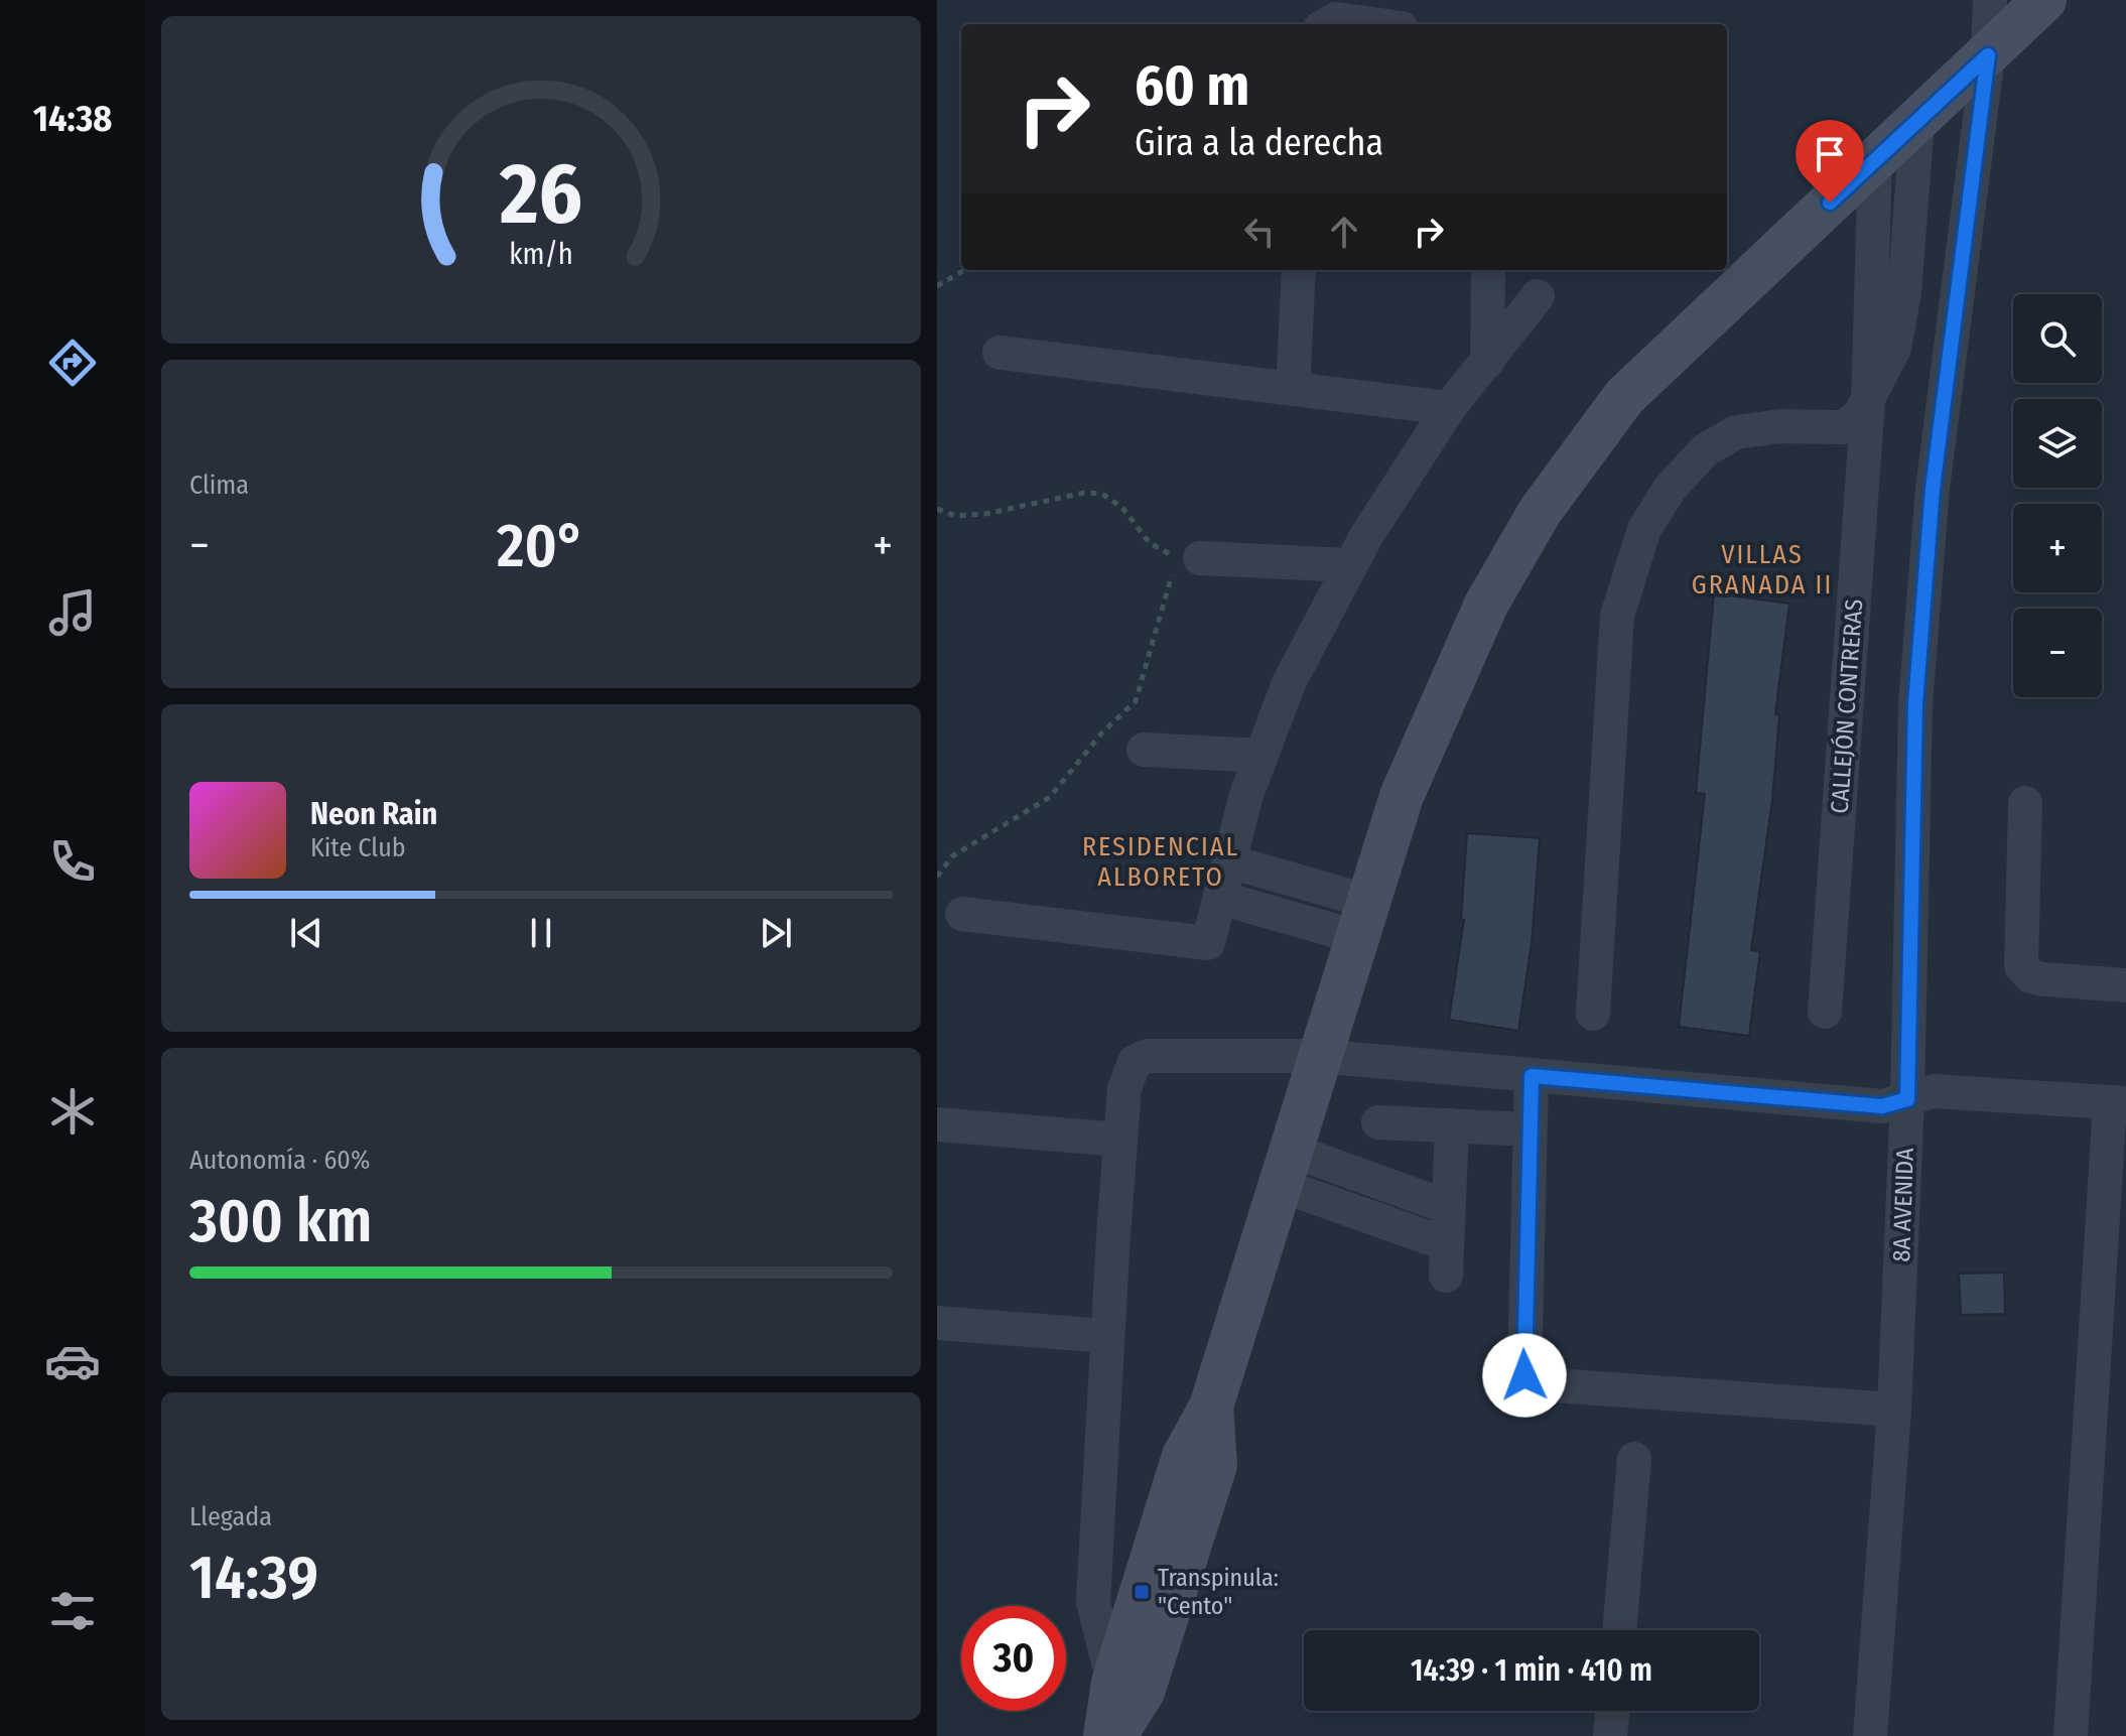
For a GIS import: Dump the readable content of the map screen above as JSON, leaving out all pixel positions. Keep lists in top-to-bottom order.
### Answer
{
  "streets": {
    "street": ["CALLEJÓN CONTRERAS", "8A AVENIDA"]
  },
  "districts": ["VILLAS GRANADA II", "RESIDENCIAL ALBORETO"],
  "places": {
    "transit": ["Transpinula: \"Cento\""]
  },
  "page": {
    "tabs": "14:38",
    "turn": ["60 m", "Gira a la derecha"],
    "map_buttons": ["+", "−"],
    "tile": [
      "Clima",
      ["Autonomía · 60%", "300 km"],
      ["Llegada", "14:39"]
    ],
    "heat": ["−", "20°", "+"],
    "song": ["Neon Rain", "Kite Club"],
    "limit": "30",
    "trip": "14:39 · 1 min · 410 m",
    "gauge": ["26", "km/h"]
  }
}
